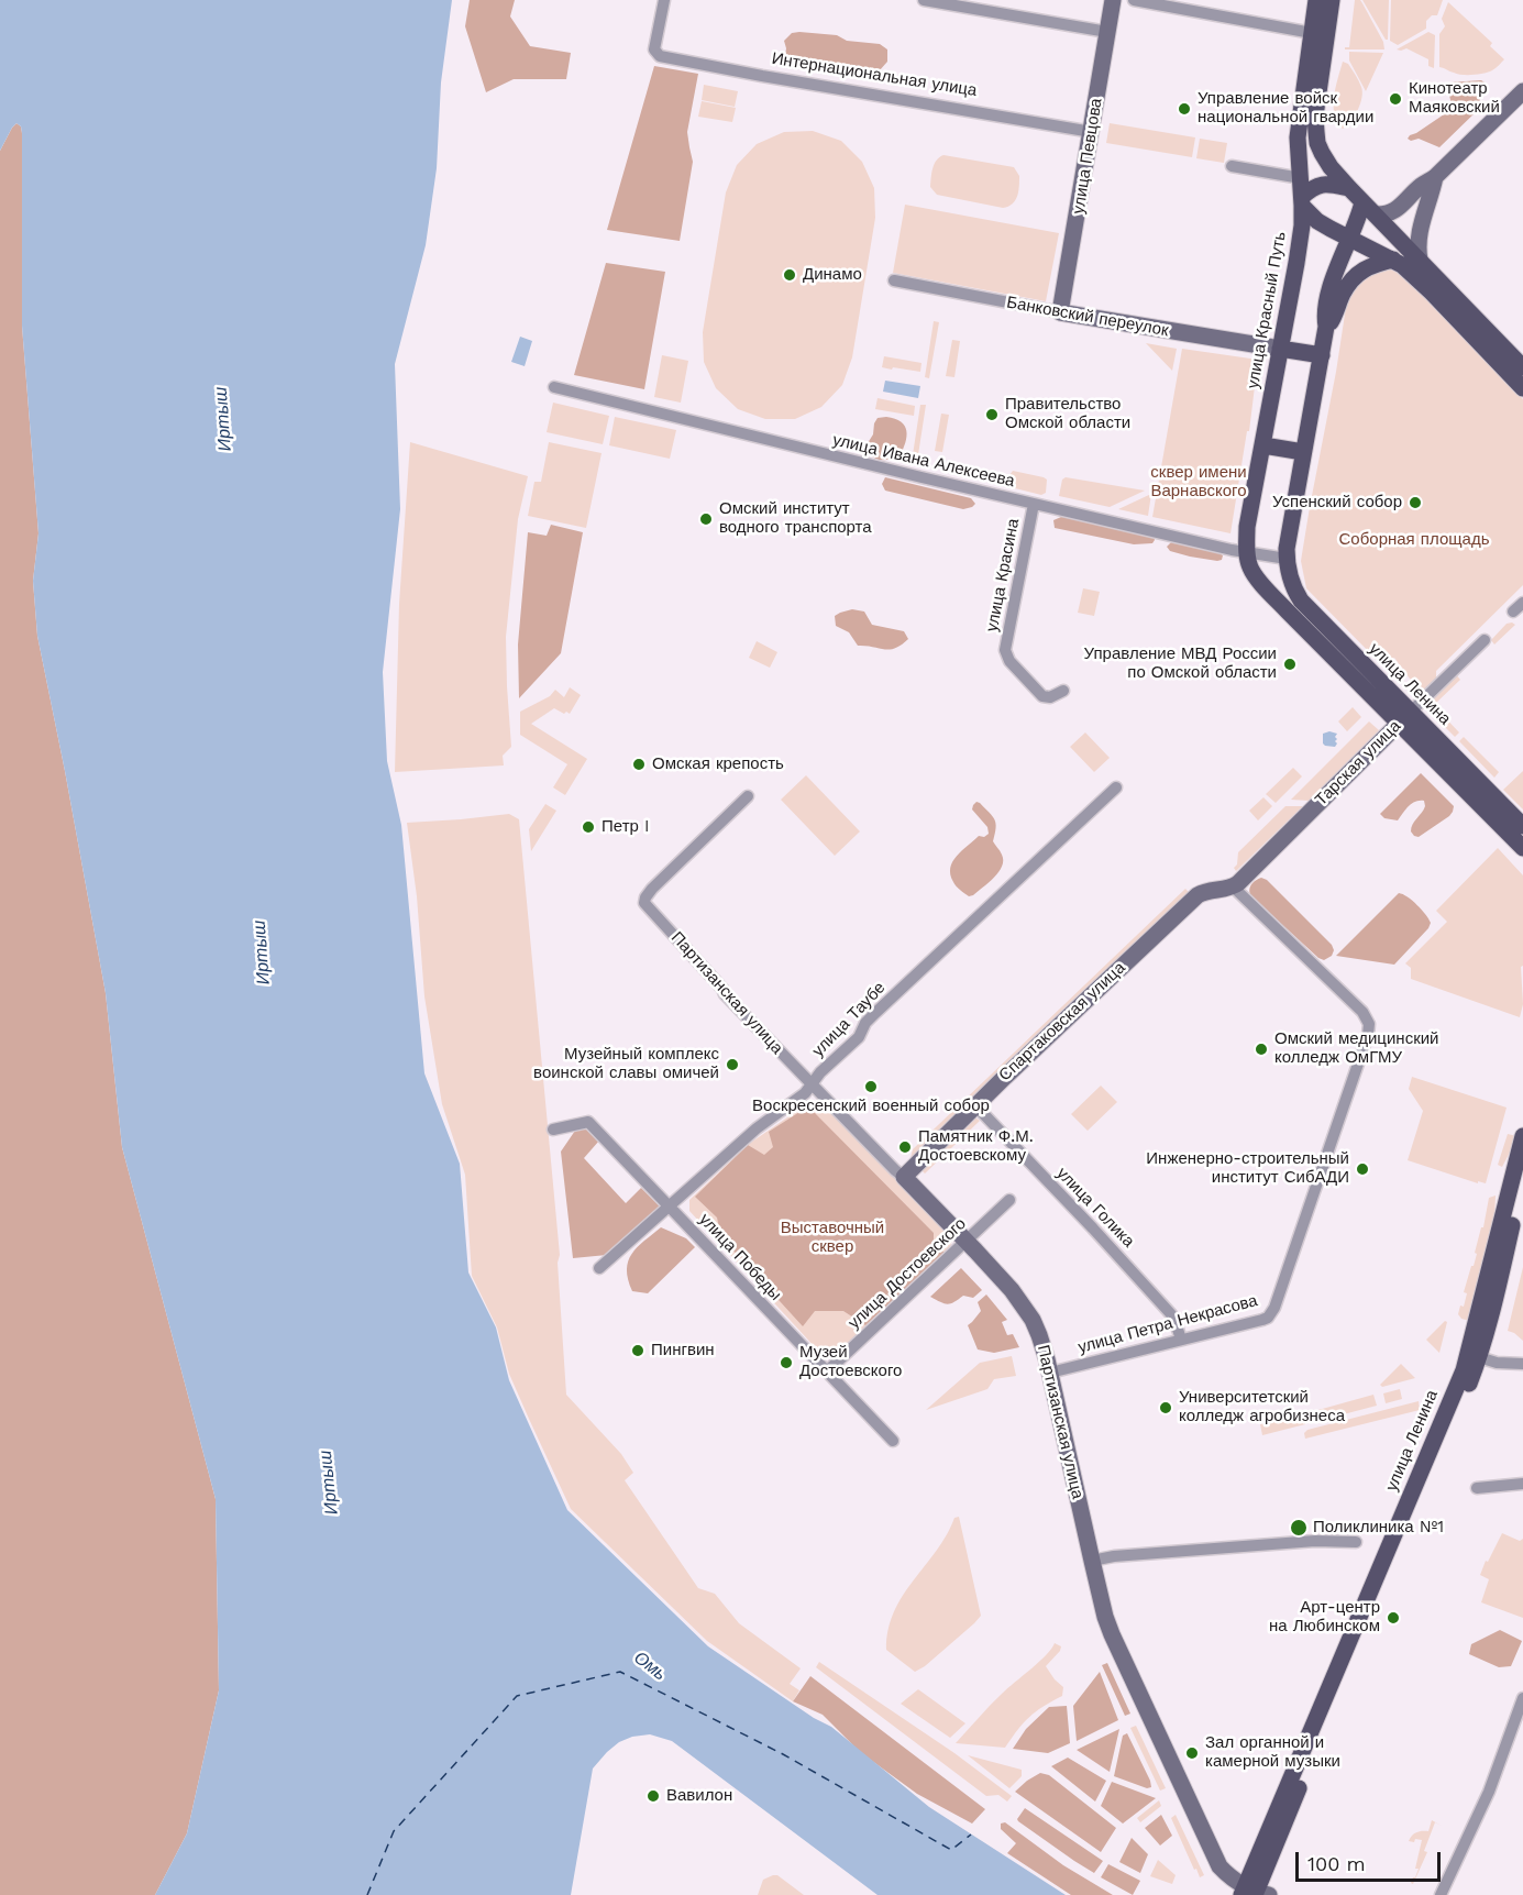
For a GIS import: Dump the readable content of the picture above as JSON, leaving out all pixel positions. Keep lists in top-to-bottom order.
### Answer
{
  "streets": {
    "main road": ["улица Красный Путь", "улица Ленина"],
    "street": [
      "Интернациональная улица",
      "улица Певцова",
      "Банковский переулок",
      "улица Ивана Алексеева",
      "улица Красина",
      "Тарская улица",
      "Партизанская улица",
      "улица Таубе",
      "Спартаковская улица",
      "улица Голика",
      "улица Победы",
      "улица Достоевского",
      "улица Петра Некрасова"
    ]
  },
  "crossings": [
    ["Интернациональная улица", "улица Певцова"],
    ["улица Певцова", "Банковский переулок"],
    ["улица Красный Путь", "Банковский переулок"],
    ["улица Красный Путь", "улица Ивана Алексеева"],
    ["улица Красный Путь", "улица Ленина"],
    ["улица Ивана Алексеева", "улица Красина"],
    ["улица Ивана Алексеева", "улица Ленина"],
    ["улица Ленина", "Тарская улица"],
    ["улица Ленина", "Партизанская улица"],
    ["Тарская улица", "Спартаковская улица"],
    ["Тарская улица", "улица Петра Некрасова"],
    ["Партизанская улица", "улица Таубе"],
    ["Партизанская улица", "Спартаковская улица"],
    ["Партизанская улица", "улица Достоевского"],
    ["Партизанская улица", "улица Петра Некрасова"],
    ["улица Таубе", "улица Победы"],
    ["Спартаковская улица", "улица Голика"],
    ["Спартаковская улица", "улица Петра Некрасова"],
    ["улица Голика", "улица Петра Некрасова"],
    ["улица Победы", "улица Достоевского"]
  ],
  "water": ["Иртыш", "Омь"],
  "parks": ["сквер имени Варнавского", "Соборная площадь", "Выставочный сквер"],
  "places": [
    "Кинотеатр Маяковский",
    "Управление войск национальной гвардии",
    "Динамо",
    "Правительство Омской области",
    "Успенский собор",
    "Омский институт водного транспорта",
    "Управление МВД России по Омской области",
    "Омская крепость",
    "Петр I",
    "Омский медицинский колледж ОмГМУ",
    "Музейный комплекс воинской славы омичей",
    "Воскресенский военный собор",
    "Памятник Ф.М. Достоевскому",
    "Инженерно-строительный институт СибАДИ",
    "Пингвин",
    "Музей Достоевского",
    "Университетский колледж агробизнеса",
    "Поликлиника №1",
    "Арт-центр на Любинском",
    "Зал органной и камерной музыки",
    "Вавилон"
  ],
  "scale_bar": "100 m"
}
